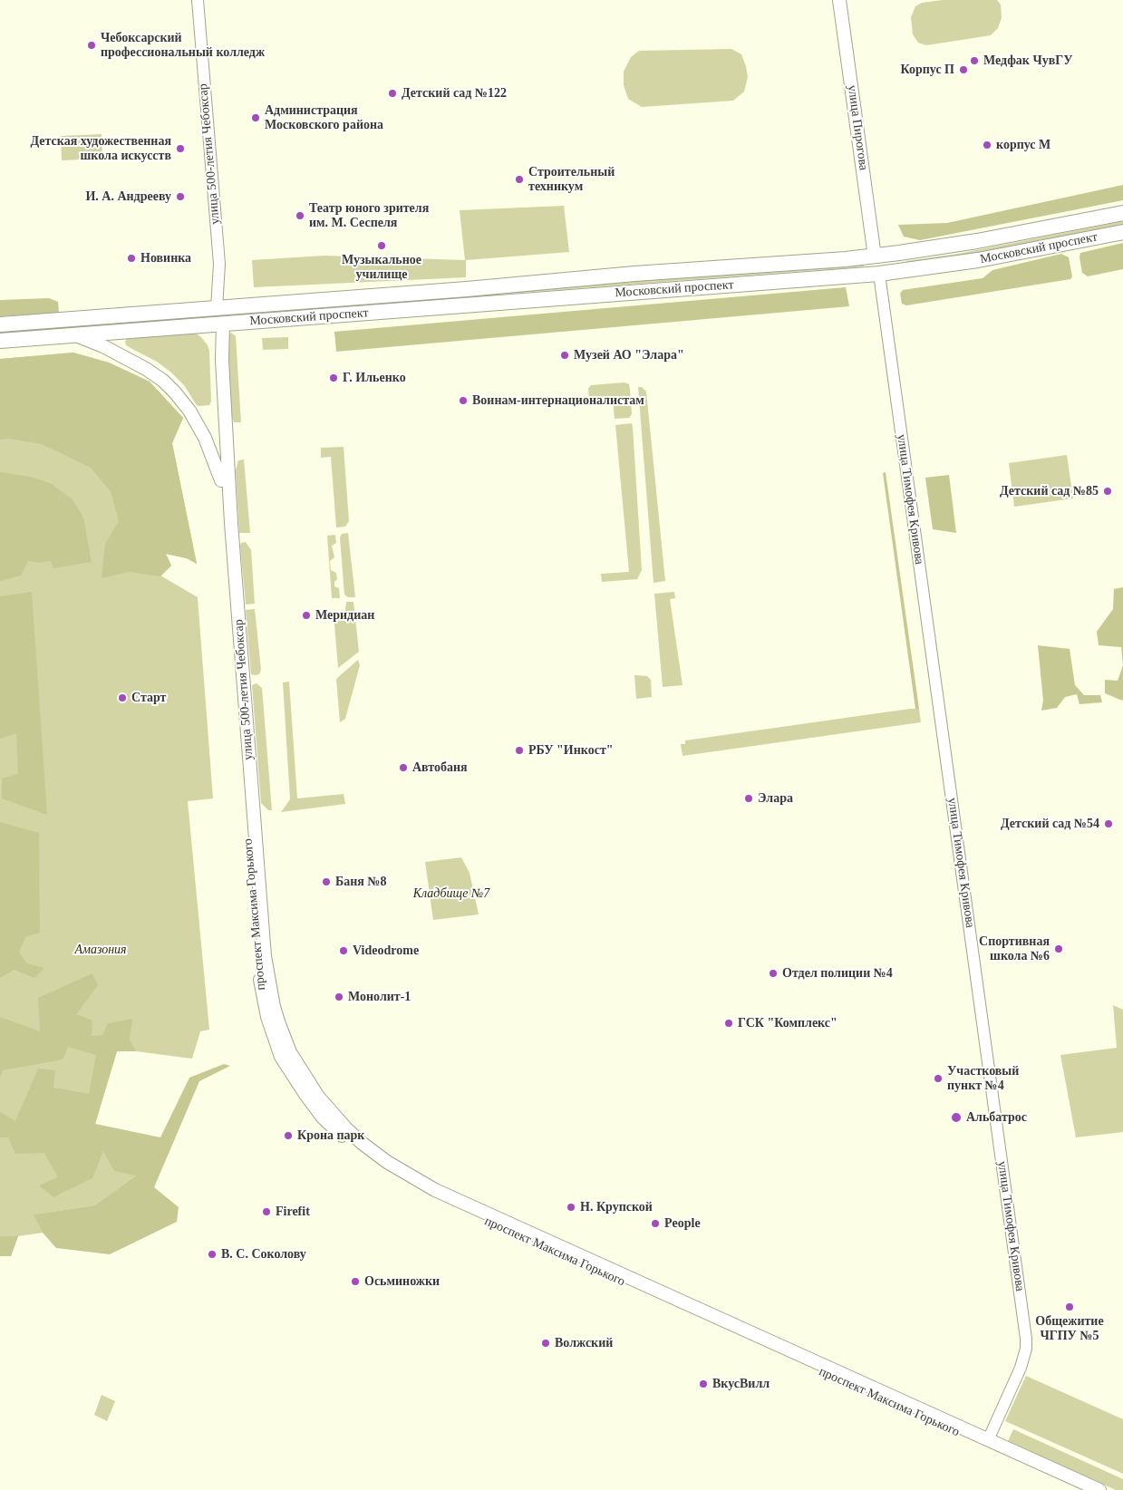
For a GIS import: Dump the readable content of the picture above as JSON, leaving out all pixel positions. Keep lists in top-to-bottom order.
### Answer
{
  "streets": {
    "main road": [
      "улица Пирогова",
      "улица 500-летия Чебоксар",
      "Московский проспект",
      "проспект Максима Горького"
    ],
    "street": ["улица Тимофея Кривова"]
  },
  "crossings": [
    ["улица Пирогова", "Московский проспект"],
    ["улица 500-летия Чебоксар", "Московский проспект"],
    ["улица 500-летия Чебоксар", "проспект Максима Горького"],
    ["Московский проспект", "улица Тимофея Кривова"],
    ["улица Тимофея Кривова", "проспект Максима Горького"]
  ],
  "parks": ["Кладбище №7", "Амазония"],
  "places": [
    "Чебоксарский профессиональный колледж",
    "Медфак ЧувГУ",
    "Корпус П",
    "Детский сад №122",
    "Администрация Московского района",
    "корпус М",
    "Детская художественная школа искусств",
    "Строительный техникум",
    "И. А. Андрееву",
    "Театр юного зрителя им. М. Сеспеля",
    "Музыкальное училище",
    "Новинка",
    "Музей АО \"Элара\"",
    "Г. Ильенко",
    "Воинам-интернационалистам",
    "Детский сад №85",
    "Меридиан",
    "Старт",
    "РБУ \"Инкост\"",
    "Автобаня",
    "Элара",
    "Детский сад №54",
    "Баня №8",
    "Спортивная школа №6",
    "Videodrome",
    "Отдел полиции №4",
    "Монолит-1",
    "ГСК \"Комплекс\"",
    "Участковый пункт №4",
    "Альбатрос",
    "Крона парк",
    "Н. Крупской",
    "Firefit",
    "People",
    "В. С. Соколову",
    "Осьминожки",
    "Общежитие ЧГПУ №5",
    "Волжский",
    "ВкусВилл"
  ]
}
